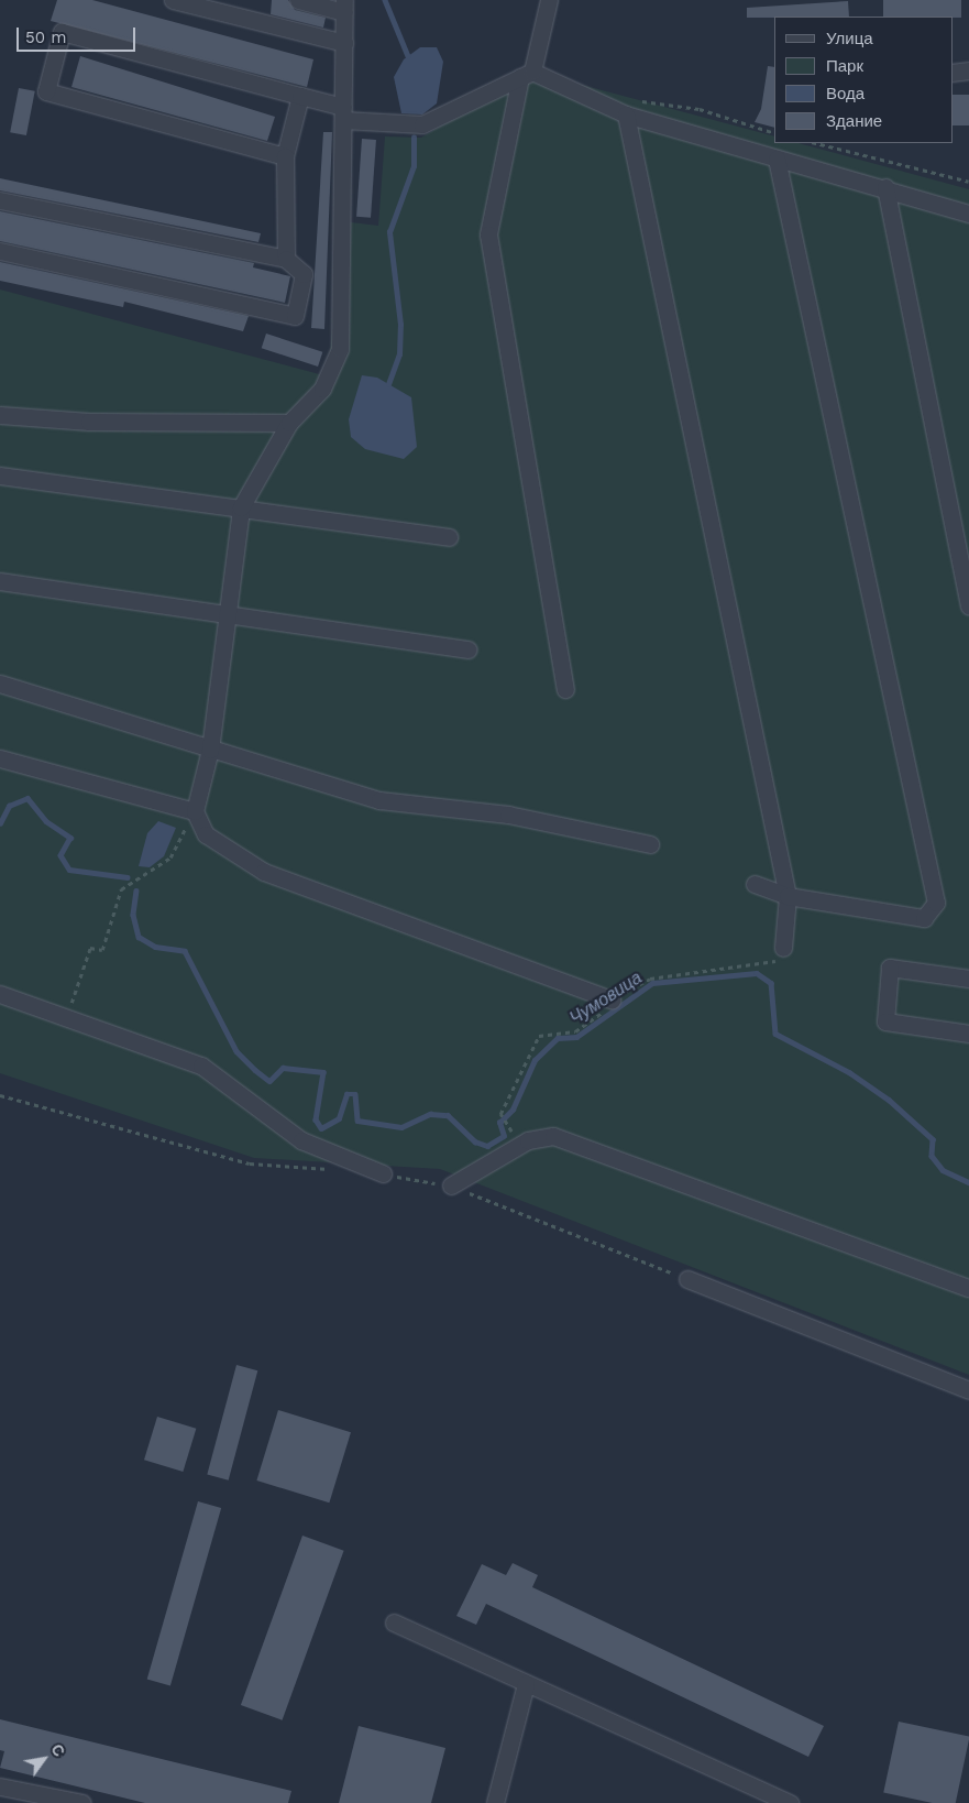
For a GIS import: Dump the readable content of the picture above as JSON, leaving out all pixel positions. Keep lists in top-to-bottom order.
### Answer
{
  "water": ["Чумовица"],
  "legend": [
    "Улица",
    "Парк",
    "Вода",
    "Здание"
  ],
  "scale_bar": "50 m",
  "north": "top right"
}
